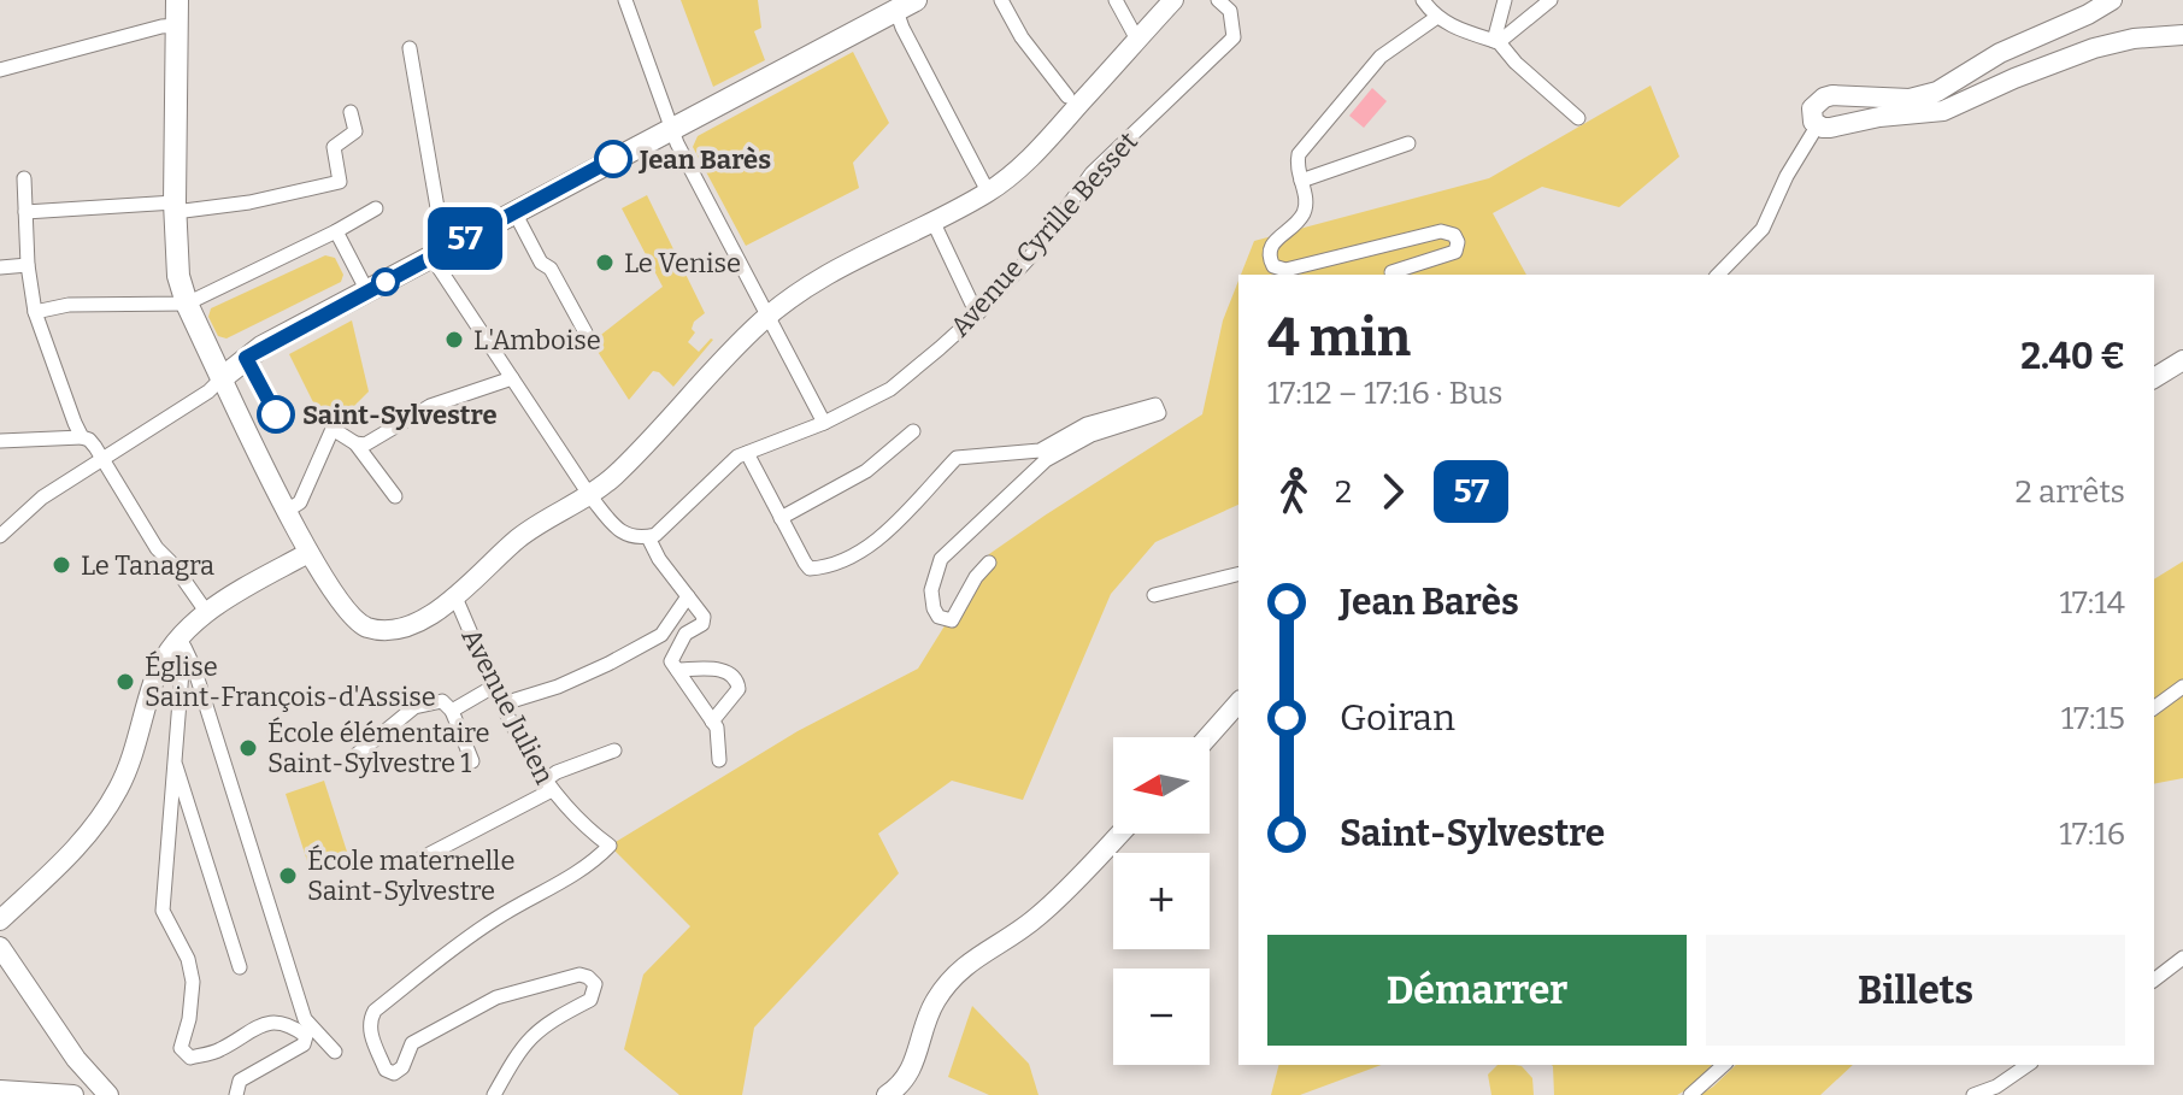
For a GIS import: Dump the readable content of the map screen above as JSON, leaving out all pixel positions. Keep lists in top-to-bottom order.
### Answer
{
  "streets": {
    "street": ["Avenue Cyrille Besset", "Avenue Julien"]
  },
  "places": [
    "Jean Barès",
    "Le Venise",
    "L'Amboise",
    "Saint-Sylvestre",
    "Le Tanagra",
    "Église Saint-François-d'Assise",
    "École élémentaire Saint-Sylvestre 1",
    "École maternelle Saint-Sylvestre"
  ],
  "lines": ["bus line 57"],
  "north": "left",
  "page": {
    "on_map": "57",
    "heading": ["4 min", "17:12 – 17:16 · Bus", "2.40 €"],
    "legs": ["2", "57", "2 arrêts"],
    "list": [
      {
        "name": "Jean Barès",
        "value": "17:14"
      },
      {
        "name": "Goiran",
        "value": "17:15"
      },
      {
        "name": "Saint-Sylvestre",
        "value": "17:16"
      }
    ],
    "map_buttons": ["+", "−"],
    "buttons": ["Démarrer", "Billets"]
  }
}
